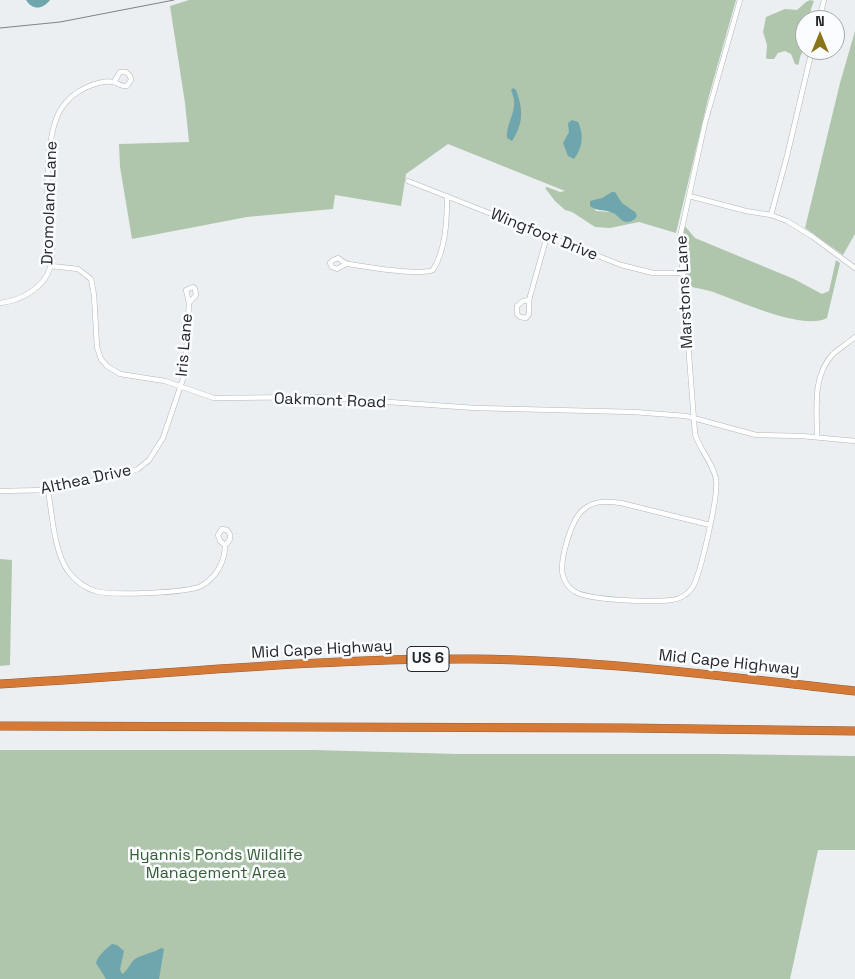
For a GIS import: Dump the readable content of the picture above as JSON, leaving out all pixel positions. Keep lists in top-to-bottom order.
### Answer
{
  "streets": {
    "highway": ["Mid Cape Highway", "US 6"],
    "street": [
      "Dromoland Lane",
      "Wingfoot Drive",
      "Marstons Lane",
      "Iris Lane",
      "Oakmont Road",
      "Althea Drive"
    ]
  },
  "crossings": [
    ["Dromoland Lane", "Oakmont Road"],
    ["Wingfoot Drive", "Marstons Lane"],
    ["Marstons Lane", "Oakmont Road"],
    ["Iris Lane", "Oakmont Road"],
    ["Iris Lane", "Althea Drive"],
    ["Oakmont Road", "Althea Drive"]
  ],
  "parks": ["Hyannis Ponds Wildlife Management Area"],
  "north": "top"
}
